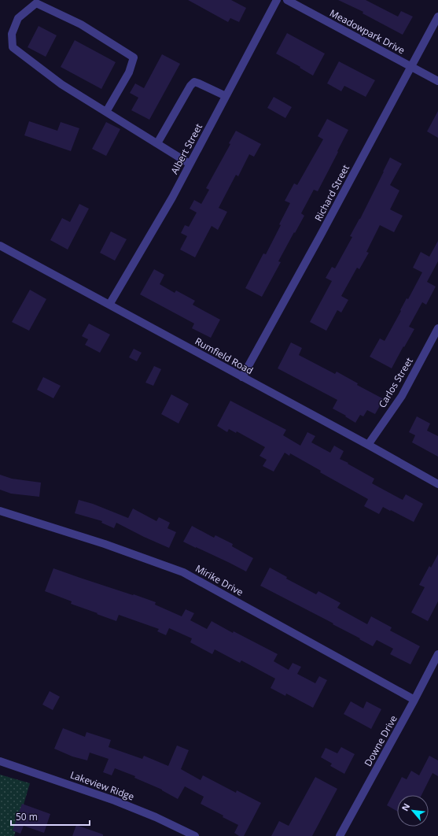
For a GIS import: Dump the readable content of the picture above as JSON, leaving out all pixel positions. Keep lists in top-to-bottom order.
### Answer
{
  "streets": {
    "street": [
      "Meadowpark Drive",
      "Albert Street",
      "Richard Street",
      "Rumfield Road",
      "Carlos Street",
      "Mirike Drive",
      "Downe Drive",
      "Lakeview Ridge"
    ]
  },
  "crossings": [
    ["Meadowpark Drive", "Richard Street"],
    ["Albert Street", "Rumfield Road"],
    ["Richard Street", "Rumfield Road"],
    ["Rumfield Road", "Carlos Street"],
    ["Mirike Drive", "Downe Drive"]
  ],
  "scale_bar": "50 m",
  "north": "top left"
}
